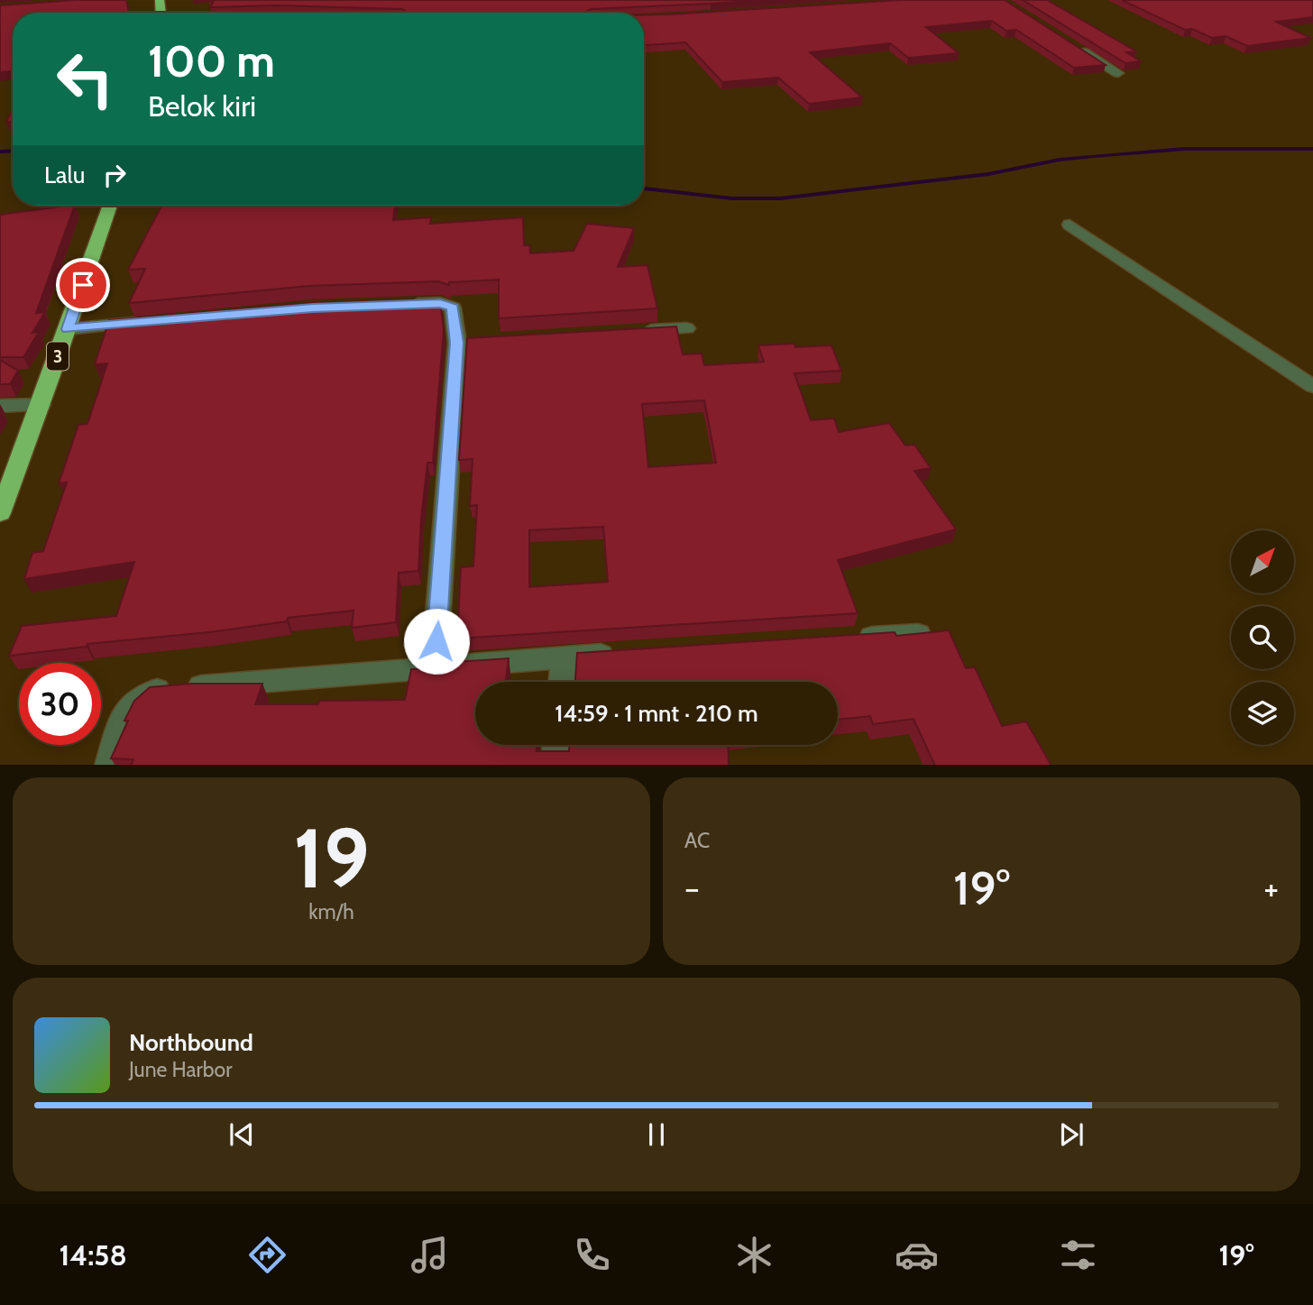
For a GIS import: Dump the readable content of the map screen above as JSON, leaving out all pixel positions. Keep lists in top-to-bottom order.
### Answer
{
  "streets": {
    "highway": ["3"]
  },
  "north": "top right",
  "page": {
    "turn": ["100 m", "Belok kiri"],
    "then": "Lalu",
    "limit": "30",
    "trip": "14:59 · 1 mnt · 210 m",
    "tile": [
      ["19", "km/h"],
      "AC"
    ],
    "heat": ["−", "19°", "+"],
    "song": ["Northbound", "June Harbor"],
    "tabs": ["14:58", "19°"]
  }
}
